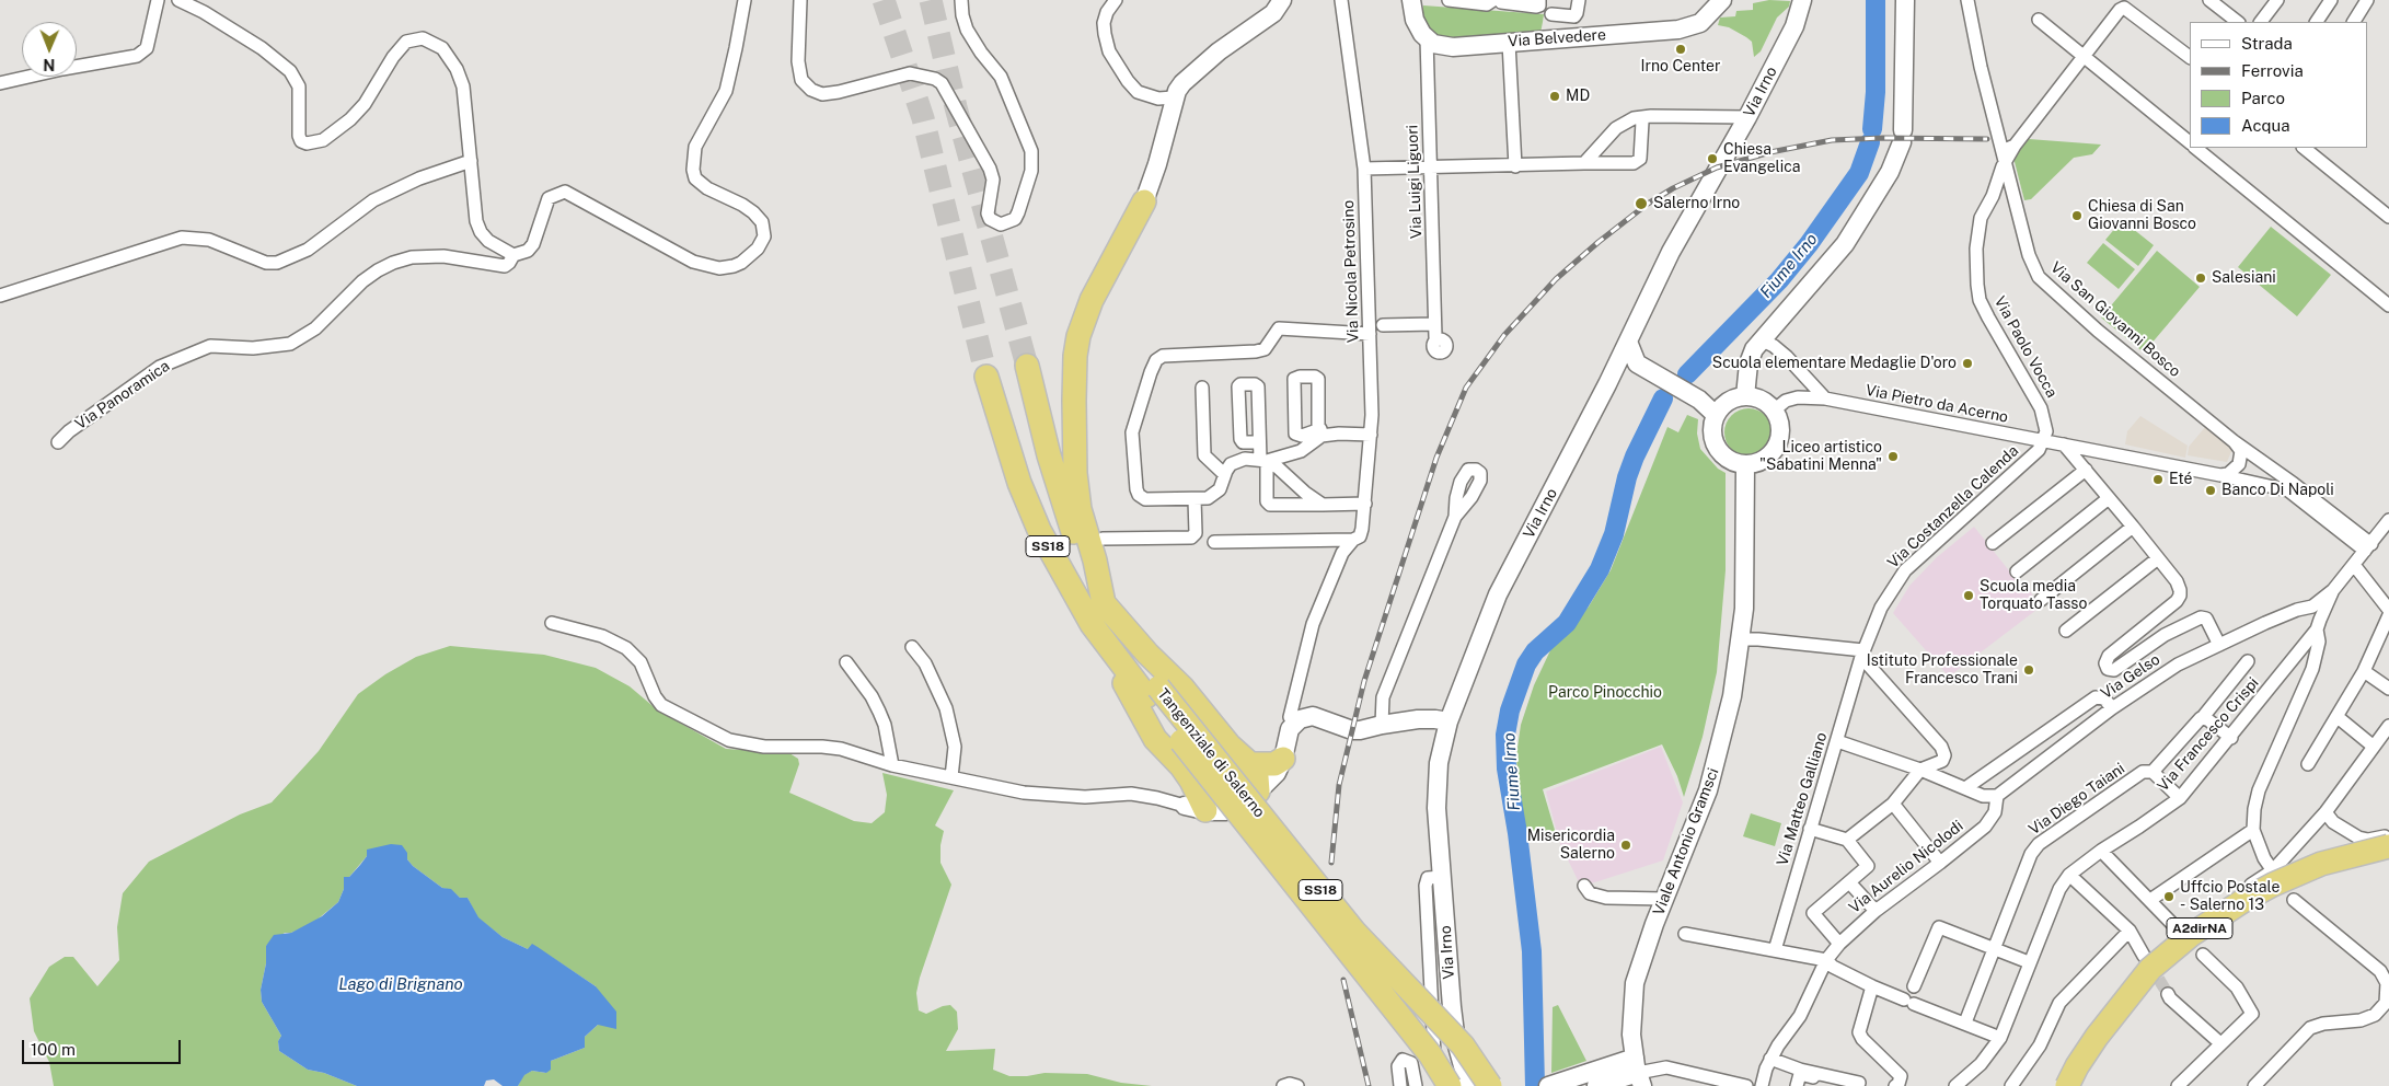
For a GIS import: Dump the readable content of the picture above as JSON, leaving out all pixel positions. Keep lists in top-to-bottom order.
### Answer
{
  "streets": {
    "highway": ["SS18", "Tangenziale di Salerno", "A2dirNA"],
    "main road": ["Via Belvedere", "Via Irno", "Viale Antonio Gramsci"],
    "street": [
      "Via Luigi Liguori",
      "Via Nicola Petrosino",
      "Via San Giovanni Bosco",
      "Via Paolo Vocca",
      "Via Panoramica",
      "Via Pietro da Acerno",
      "Via Costanzella Calenda",
      "Via Gelso",
      "Via Francesco Crispi",
      "Via Matteo Galliano",
      "Via Diego Taiani",
      "Via Aurelio Nicolodi"
    ]
  },
  "crossings": [
    ["Via Belvedere", "Via Luigi Liguori"],
    ["Via Irno", "Tangenziale di Salerno"],
    ["Via San Giovanni Bosco", "Via Paolo Vocca"],
    ["Via San Giovanni Bosco", "Via Pietro da Acerno"],
    ["Via Paolo Vocca", "Via Pietro da Acerno"],
    ["Via Paolo Vocca", "Via Costanzella Calenda"],
    ["Via Pietro da Acerno", "Via Costanzella Calenda"],
    ["Via Pietro da Acerno", "Viale Antonio Gramsci"],
    ["Via Costanzella Calenda", "Via Matteo Galliano"],
    ["Via Gelso", "Via Aurelio Nicolodi"]
  ],
  "water": ["Fiume Irno", "Lago di Brignano"],
  "parks": ["Parco Pinocchio"],
  "places": [
    "Irno Center",
    "MD",
    "Chiesa Evangelica",
    "Salerno Irno",
    "Chiesa di San Giovanni Bosco",
    "Salesiani",
    "Scuola elementare Medaglie D'oro",
    "Liceo artistico \"Sabatini Menna\"",
    "Eté",
    "Banco Di Napoli",
    "Scuola media Torquato Tasso",
    "Istituto Professionale Francesco Trani",
    "Misericordia Salerno",
    "Uffcio Postale - Salerno 13"
  ],
  "legend": [
    "Strada",
    "Ferrovia",
    "Parco",
    "Acqua"
  ],
  "scale_bar": "100 m",
  "north": "bottom"
}
